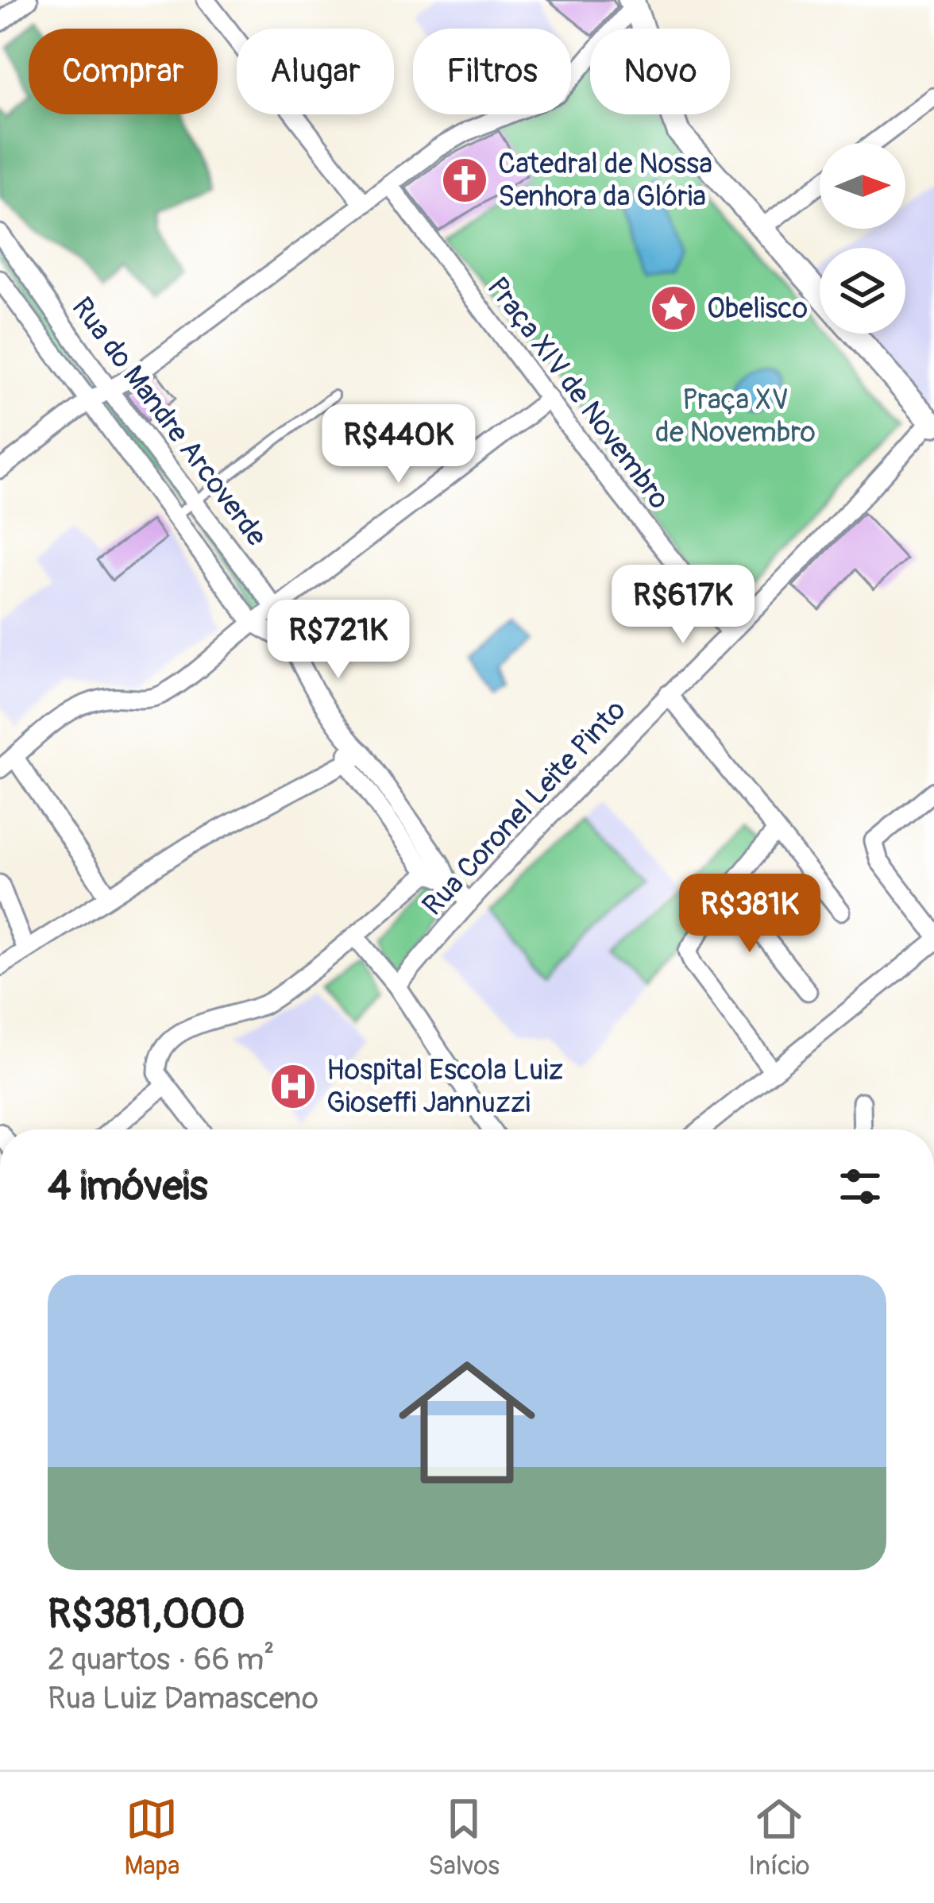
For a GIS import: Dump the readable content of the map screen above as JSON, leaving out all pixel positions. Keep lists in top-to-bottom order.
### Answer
{
  "streets": {
    "street": ["Praça XIV de Novembro", "Rua do Mandre Arcoverde", "Rua Coronel Leite Pinto"]
  },
  "crossings": [
    ["Praça XIV de Novembro", "Rua Coronel Leite Pinto"],
    ["Rua do Mandre Arcoverde", "Rua Coronel Leite Pinto"]
  ],
  "parks": ["Praça XV de Novembro"],
  "places": {
    "church": ["Catedral de Nossa Senhora da Glória"],
    "place": ["Obelisco"],
    "hospital": ["Hospital Escola Luiz Gioseffi Jannuzzi"]
  },
  "north": "right",
  "page": {
    "chip": [
      "Comprar",
      "Alugar",
      "Filtros",
      "Novo"
    ],
    "price": [
      "R$440K",
      "R$617K",
      "R$721K",
      "R$381K"
    ],
    "heading": "4 imóveis",
    "list": [
      {
        "name": "R$381,000",
        "note": "2 quartos · 66 m² · Rua Luiz Damasceno"
      }
    ],
    "tabs": ["Mapa", "Salvos", "Início"]
  }
}
